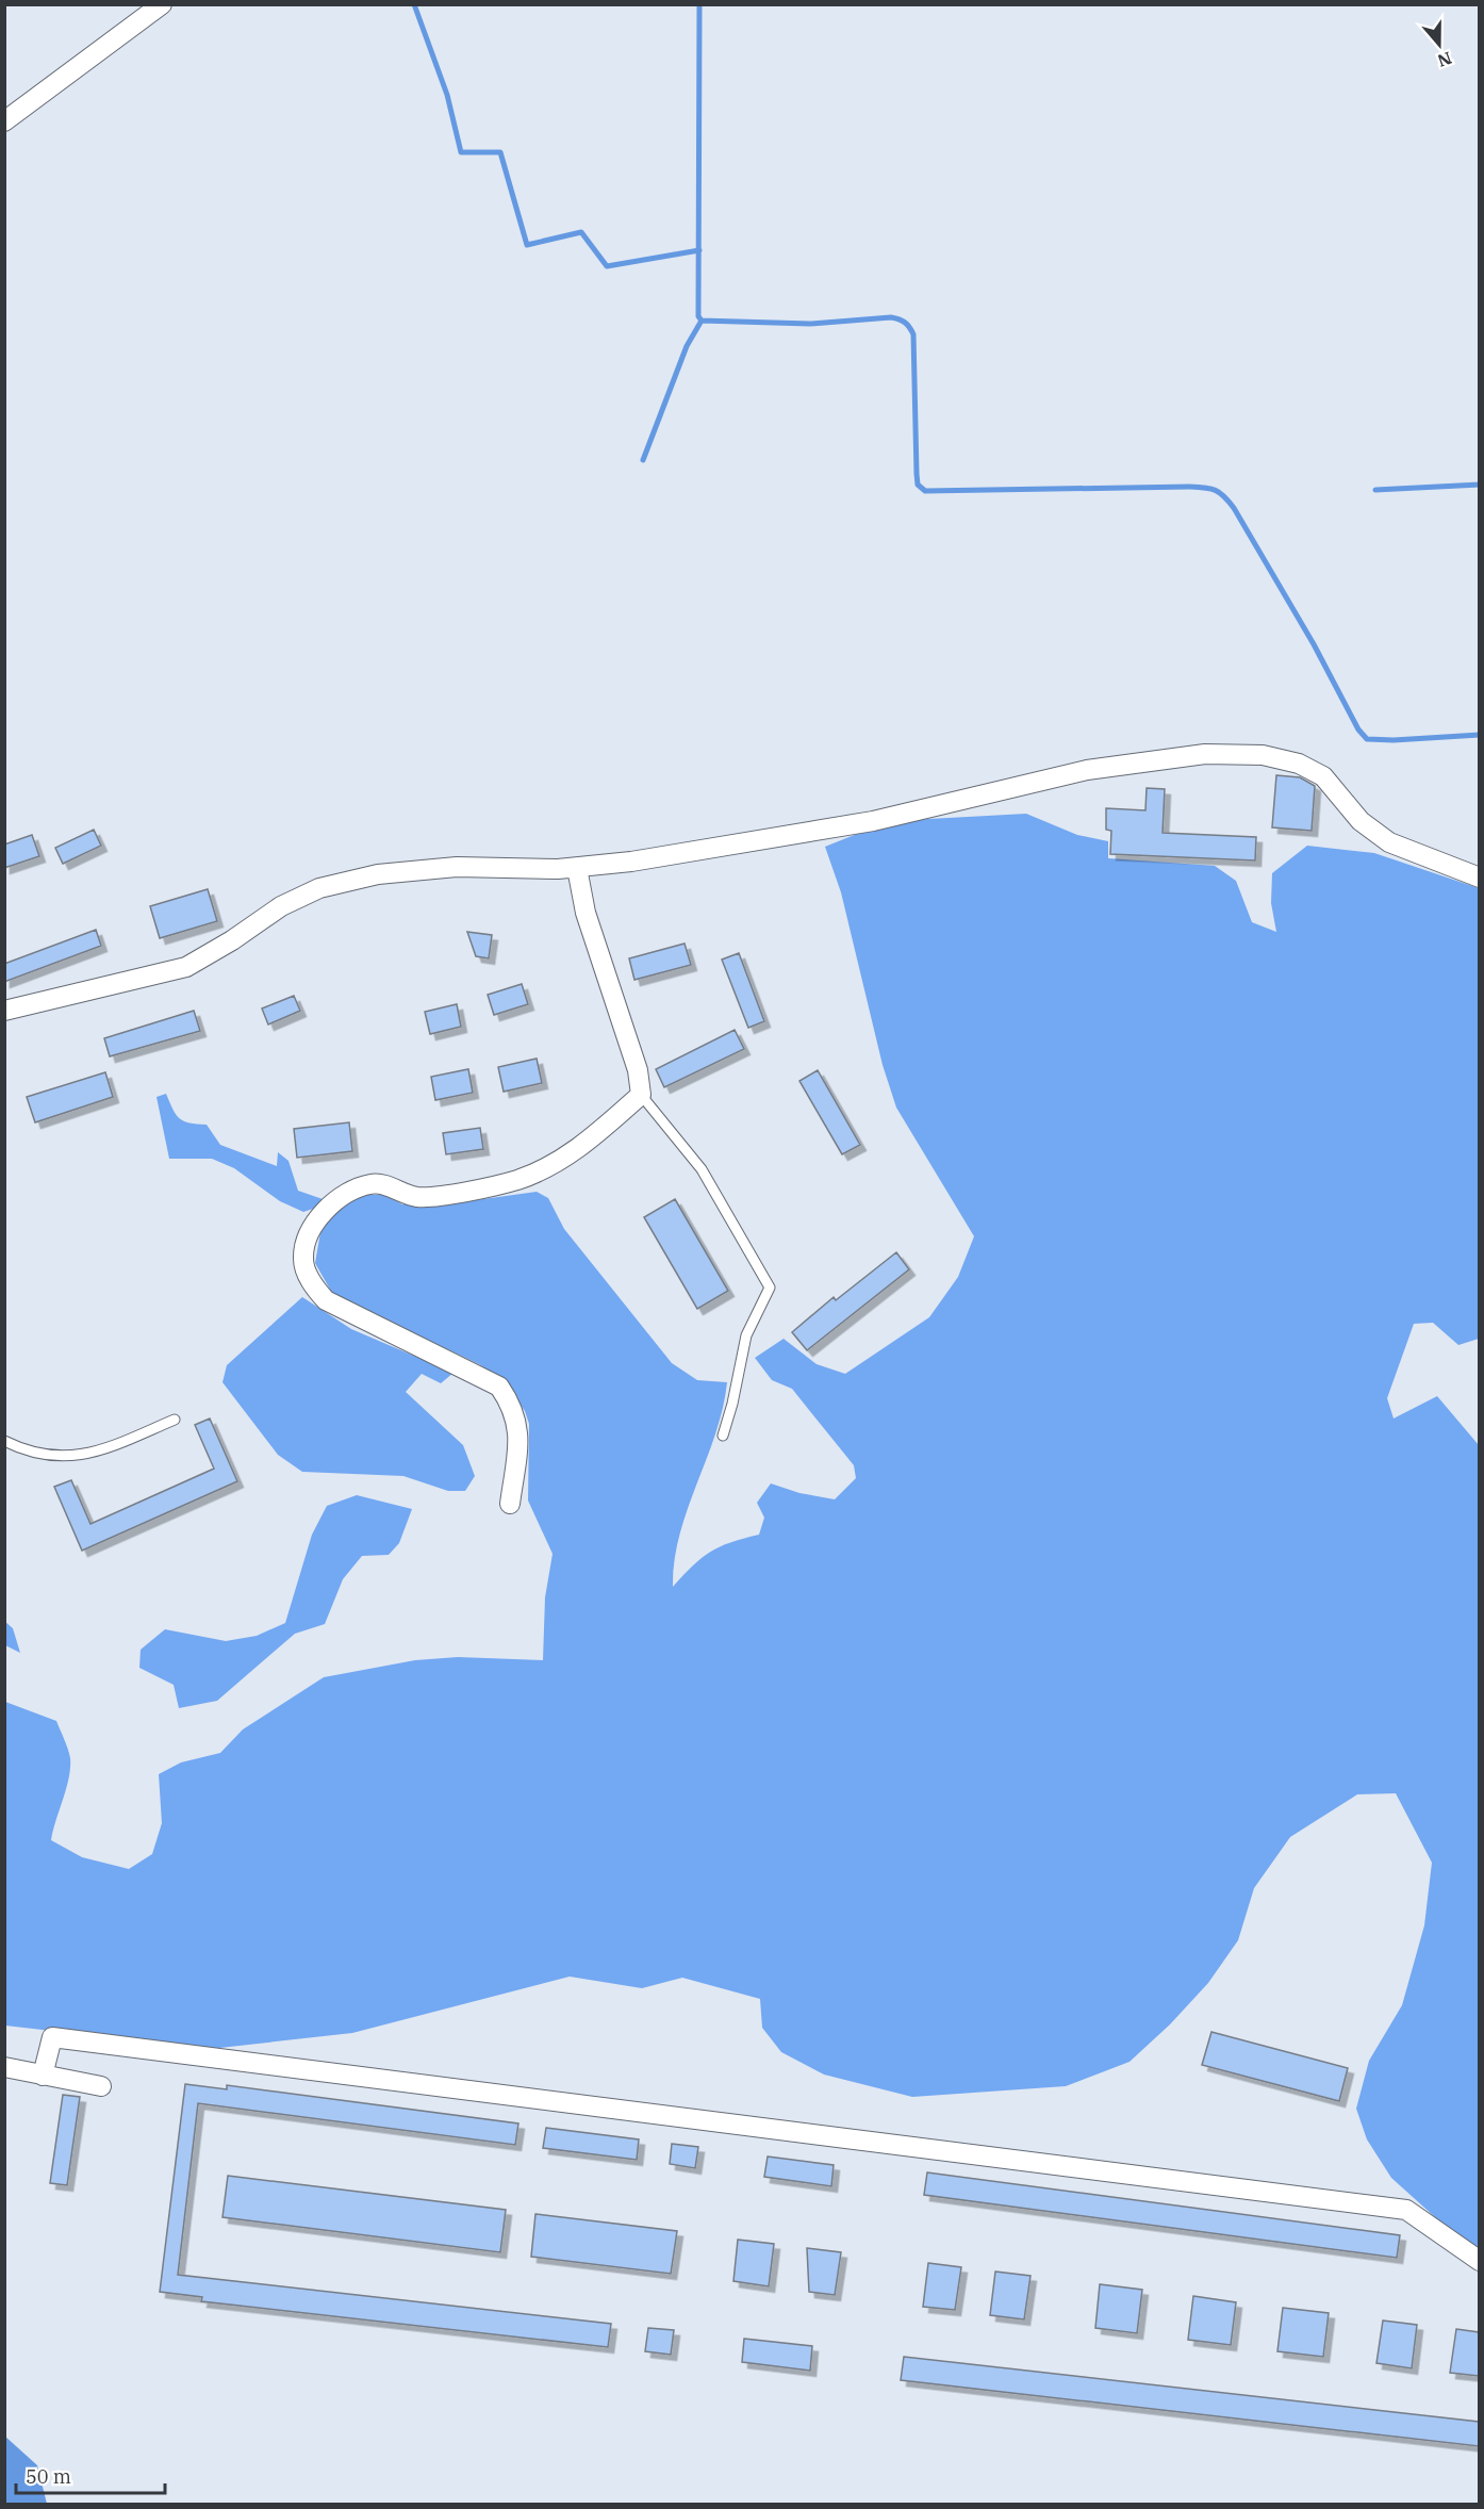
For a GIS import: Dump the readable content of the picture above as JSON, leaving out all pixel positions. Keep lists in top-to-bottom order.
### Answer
{
  "scale_bar": "50 m",
  "north": "bottom"
}
